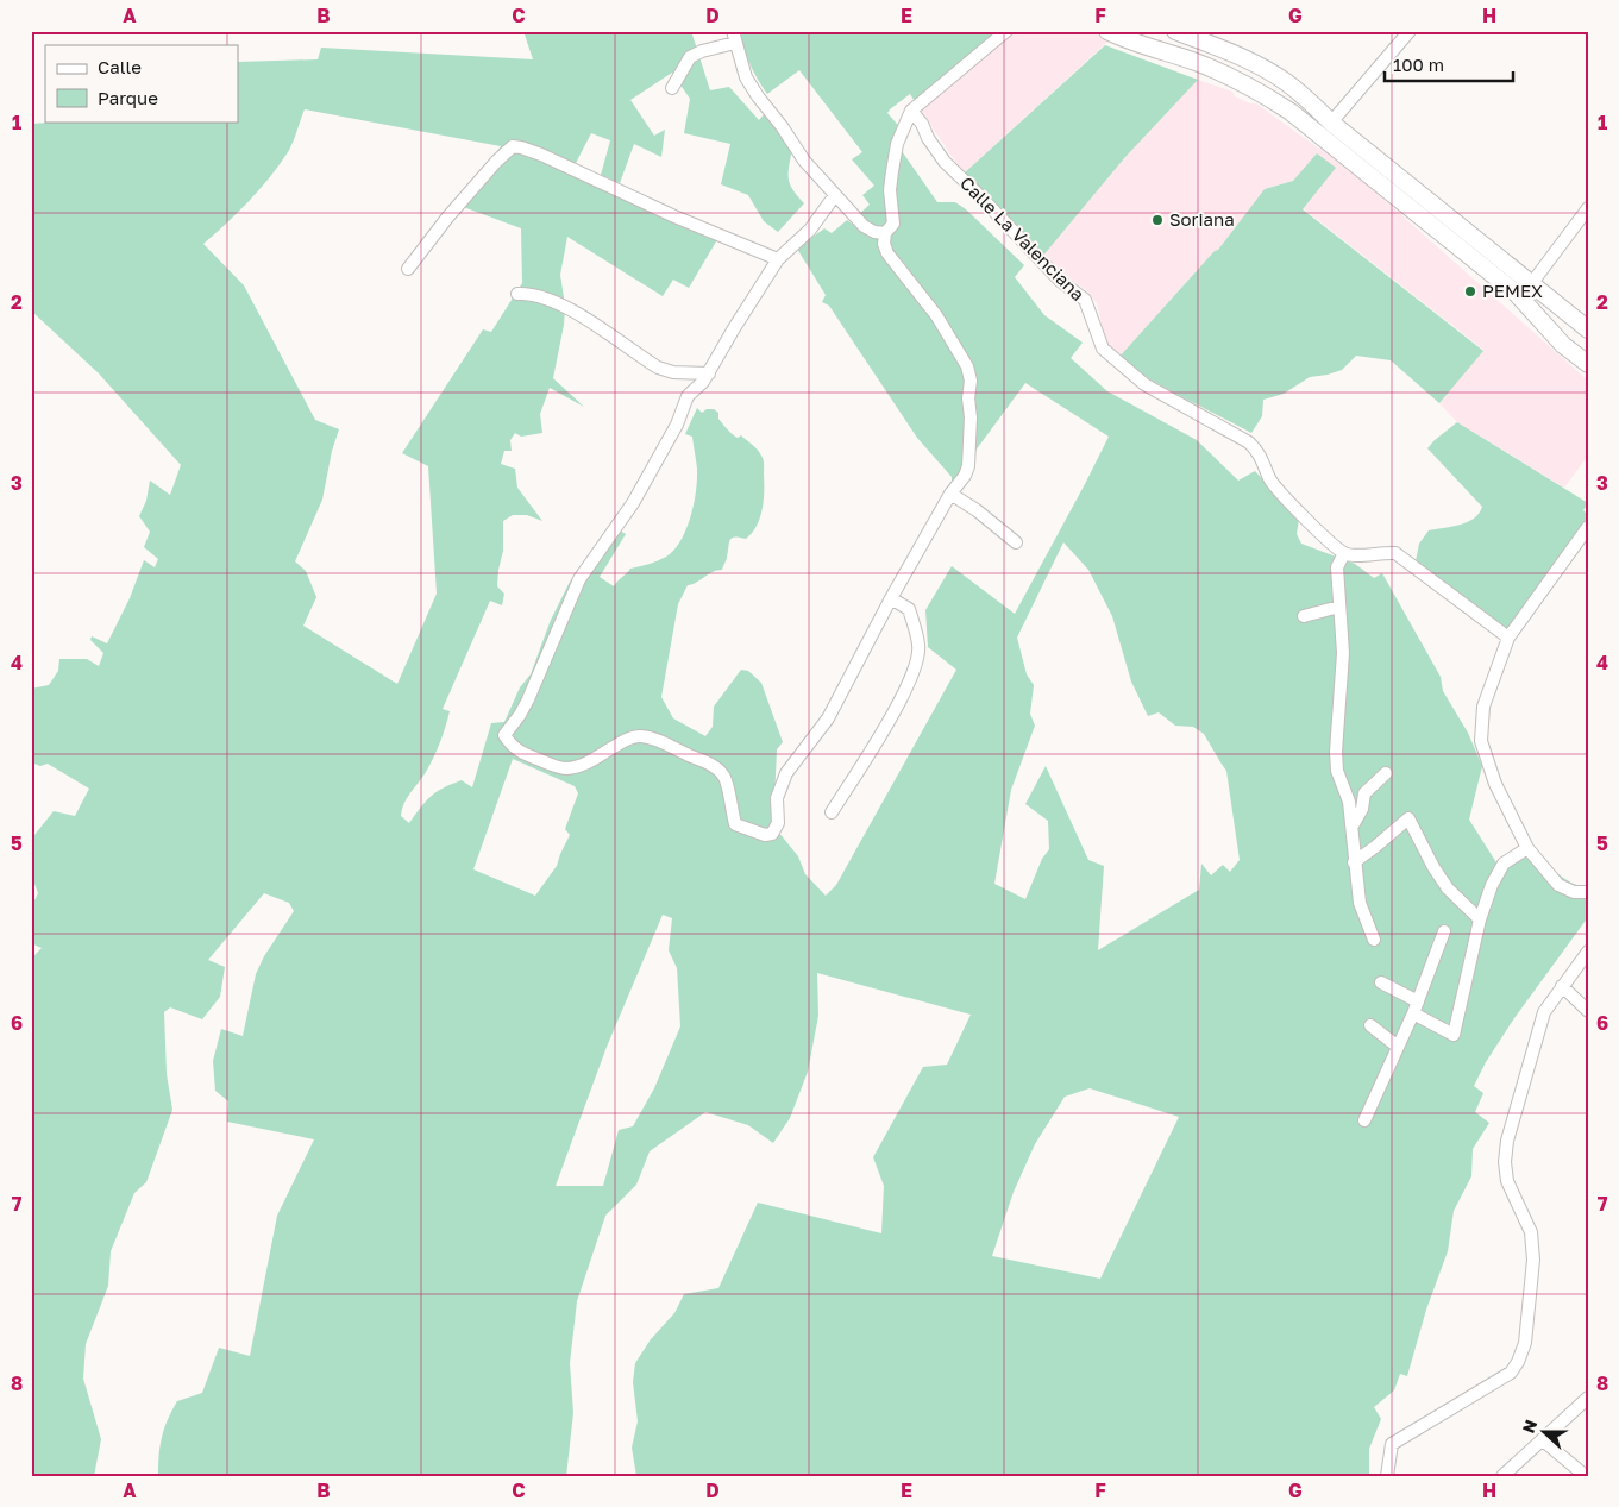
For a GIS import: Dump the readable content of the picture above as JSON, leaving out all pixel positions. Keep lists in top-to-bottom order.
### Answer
{
  "streets": {
    "street": ["Calle La Valenciana"]
  },
  "places": ["Soriana", "PEMEX"],
  "legend": ["Calle", "Parque"],
  "scale_bar": "100 m",
  "north": "left",
  "grid": {
    "columns": [
      "A",
      "B",
      "C",
      "D",
      "E",
      "F",
      "G",
      "H"
    ],
    "rows": [
      "1",
      "2",
      "3",
      "4",
      "5",
      "6",
      "7",
      "8"
    ]
  }
}
